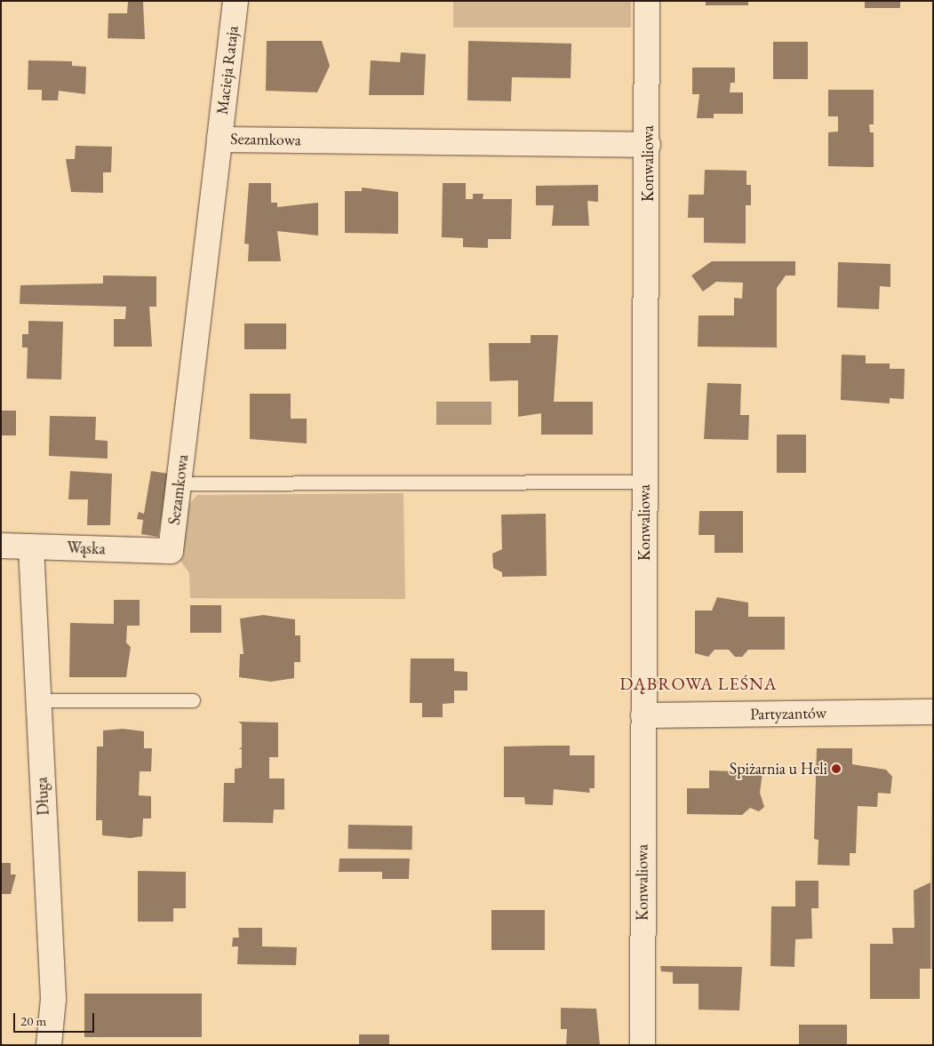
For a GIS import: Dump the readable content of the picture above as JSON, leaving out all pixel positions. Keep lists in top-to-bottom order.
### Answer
{
  "streets": {
    "street": [
      "Macieja Rataja",
      "Sezamkowa",
      "Konwaliowa",
      "Wąska",
      "Partyzantów",
      "Długa"
    ]
  },
  "crossings": [
    ["Macieja Rataja", "Sezamkowa"],
    ["Sezamkowa", "Konwaliowa"],
    ["Sezamkowa", "Wąska"],
    ["Konwaliowa", "Partyzantów"],
    ["Wąska", "Długa"]
  ],
  "districts": ["DĄBROWA LEŚNA"],
  "places": ["Spiżarnia u Heli"],
  "scale_bar": "20 m"
}
